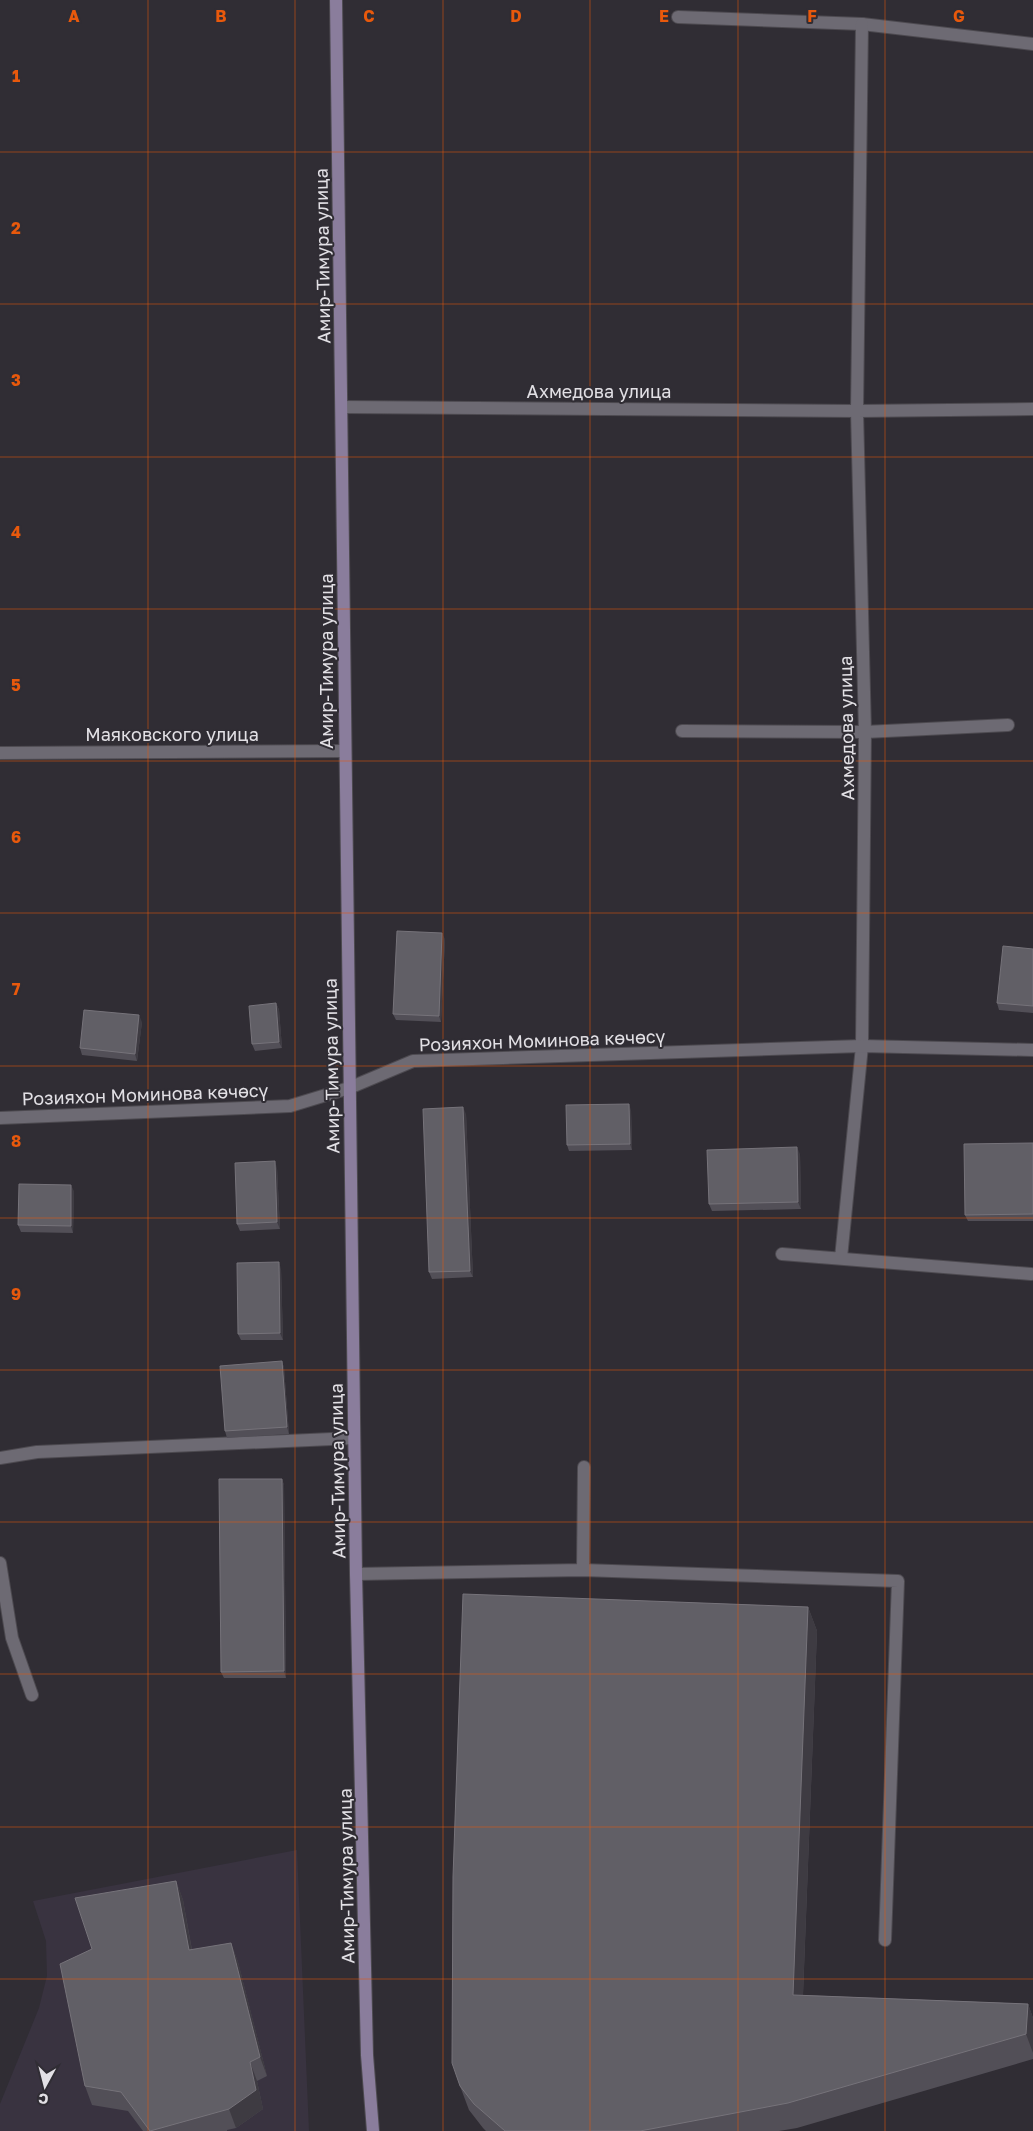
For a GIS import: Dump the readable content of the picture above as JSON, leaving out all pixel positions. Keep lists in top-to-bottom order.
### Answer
{
  "streets": {
    "main road": ["Амир-Тимура улица"],
    "street": ["Ахмедова улица", "Маяковского улица", "Розияхон Моминова көчөсү"]
  },
  "crossings": [
    ["Амир-Тимура улица", "Ахмедова улица"],
    ["Амир-Тимура улица", "Маяковского улица"],
    ["Амир-Тимура улица", "Розияхон Моминова көчөсү"],
    ["Ахмедова улица", "Розияхон Моминова көчөсү"]
  ],
  "north": "bottom",
  "grid": {
    "columns": [
      "A",
      "B",
      "C",
      "D",
      "E",
      "F",
      "G"
    ],
    "rows": [
      "1",
      "2",
      "3",
      "4",
      "5",
      "6",
      "7",
      "8",
      "9"
    ]
  }
}
